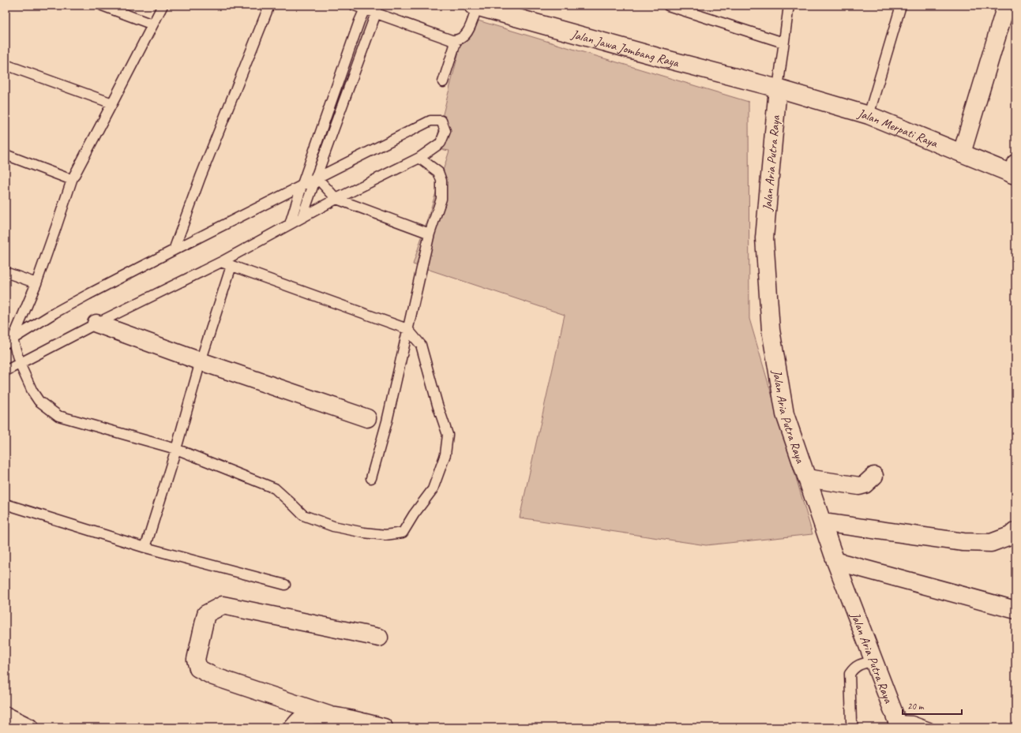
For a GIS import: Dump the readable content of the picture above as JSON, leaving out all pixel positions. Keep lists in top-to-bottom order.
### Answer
{
  "streets": {
    "street": ["Jalan Jawa Jombang Raya", "Jalan Merpati Raya", "Jalan Aria Putra Raya"]
  },
  "crossings": [
    ["Jalan Jawa Jombang Raya", "Jalan Merpati Raya"],
    ["Jalan Jawa Jombang Raya", "Jalan Aria Putra Raya"],
    ["Jalan Merpati Raya", "Jalan Aria Putra Raya"]
  ],
  "scale_bar": "20 m"
}
